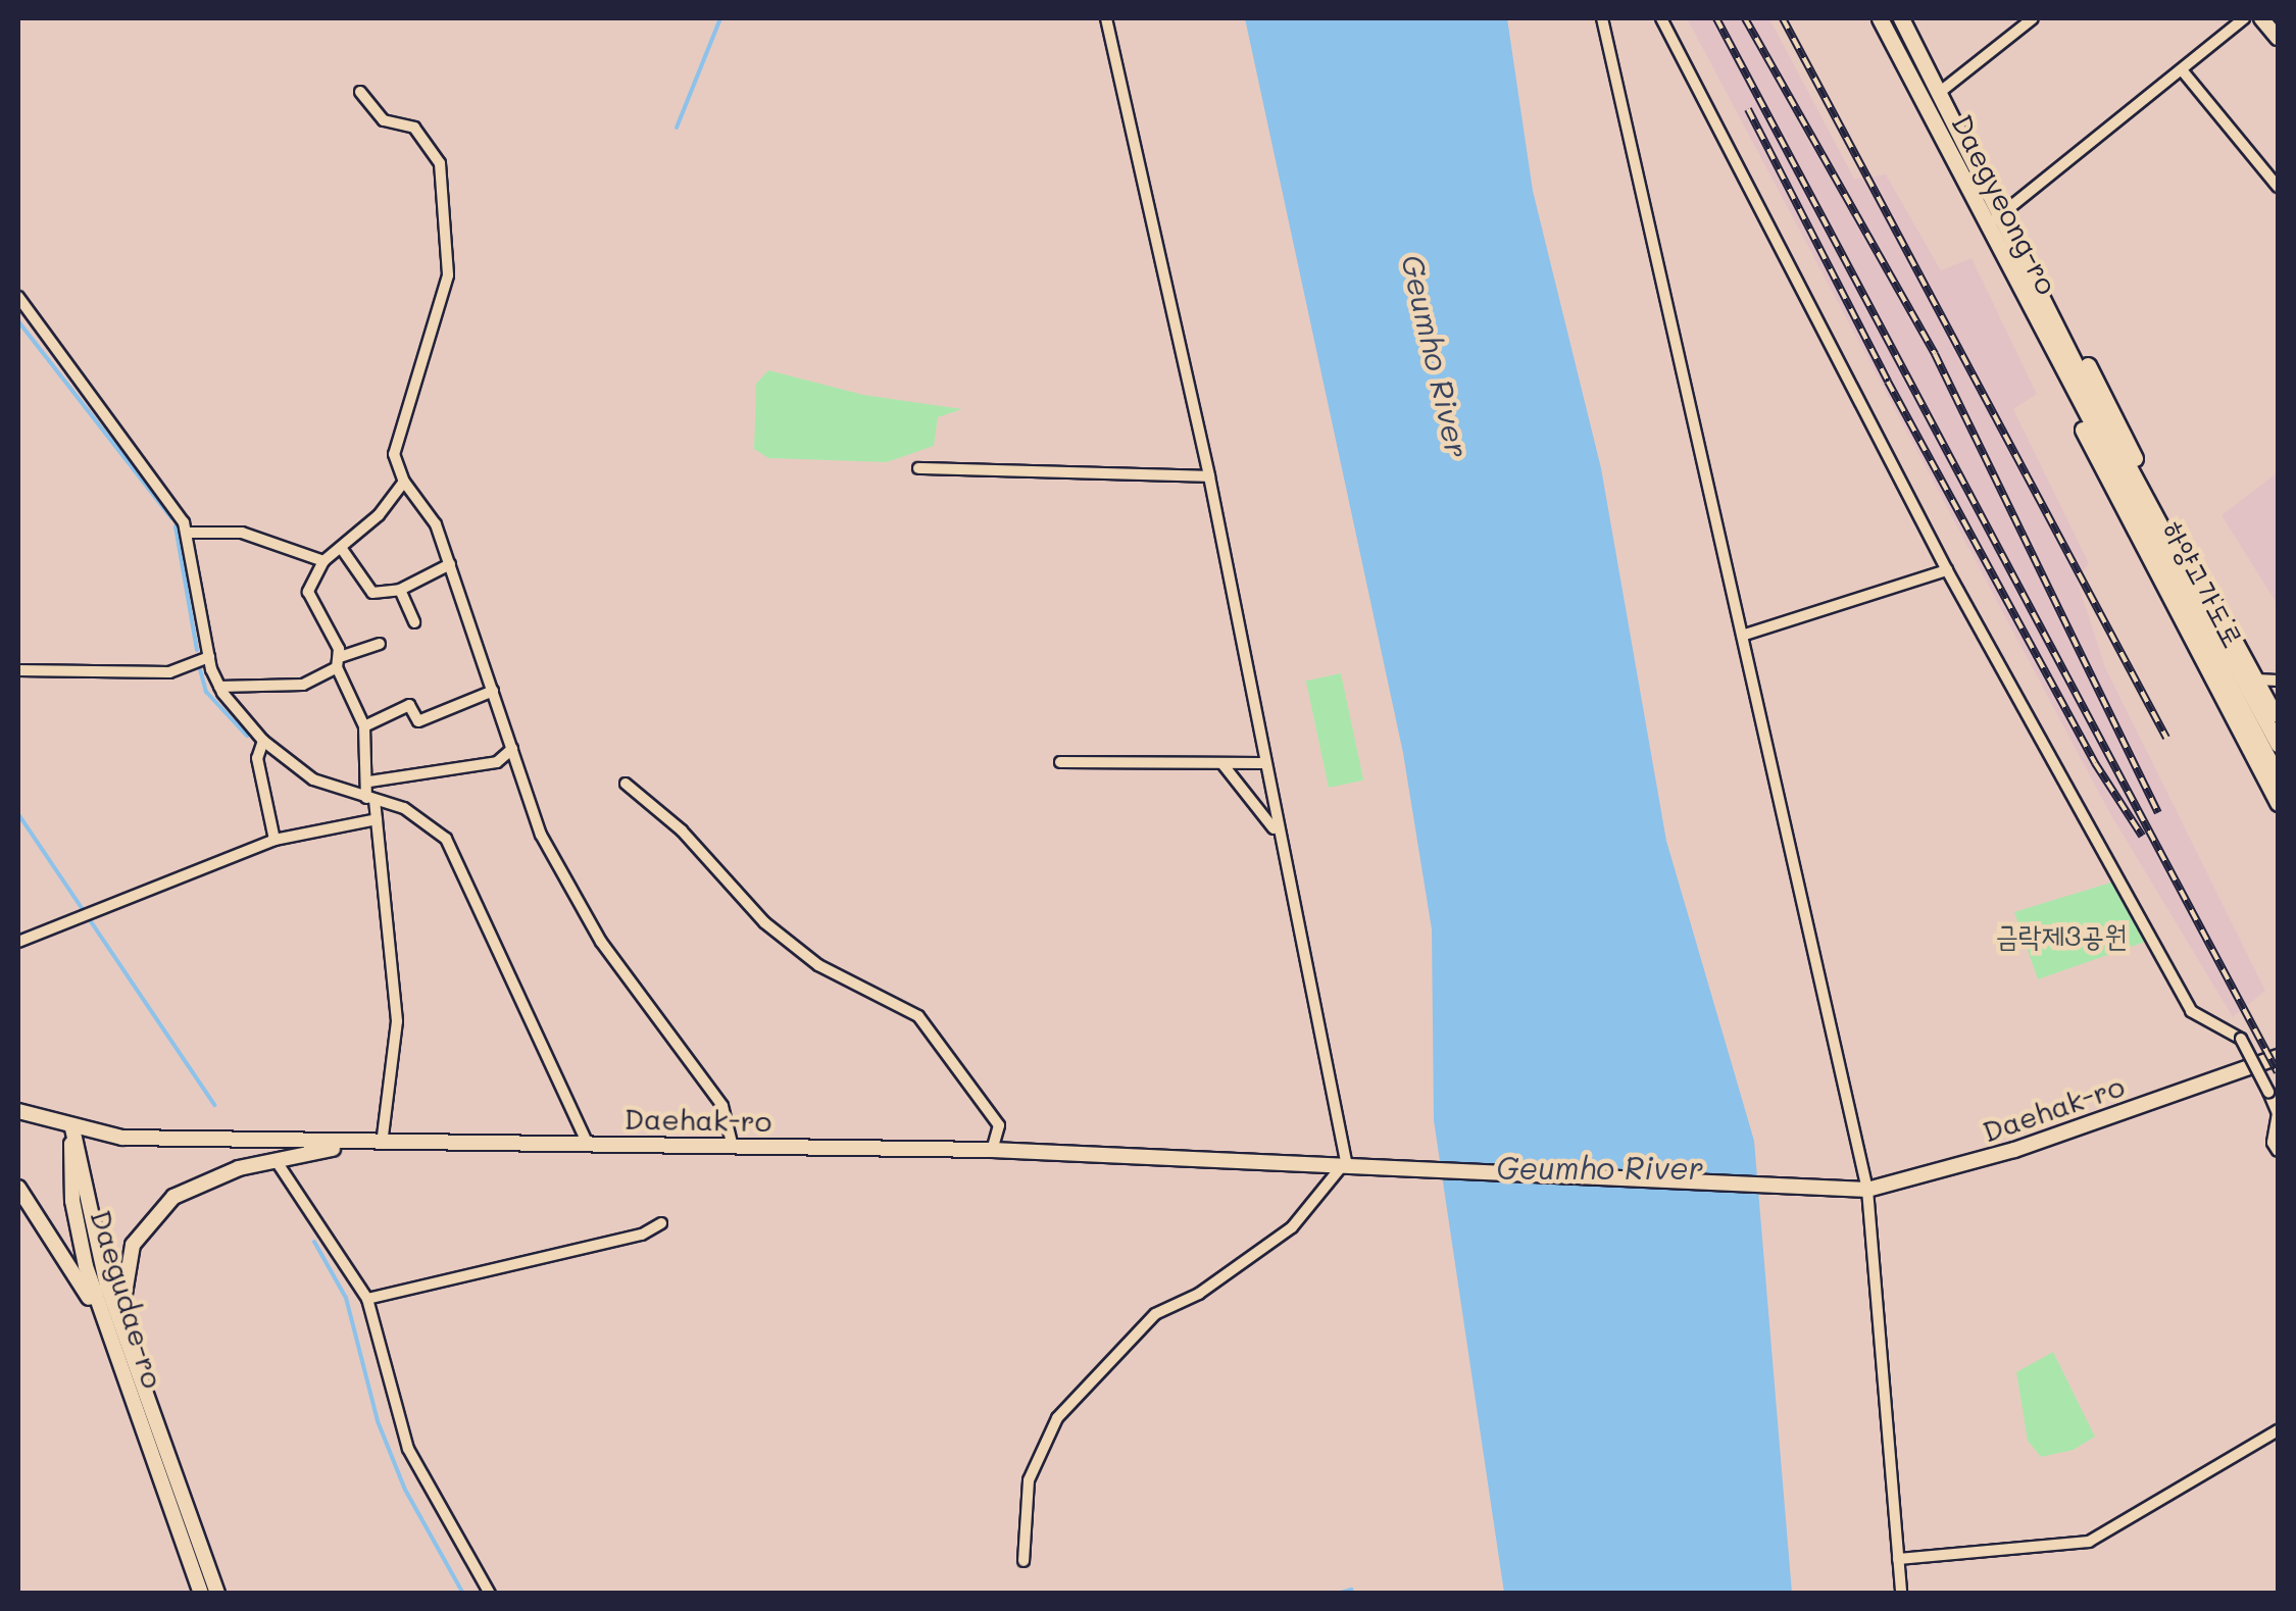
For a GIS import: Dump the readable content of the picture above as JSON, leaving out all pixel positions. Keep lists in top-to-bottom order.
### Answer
{
  "streets": {
    "main road": [
      "Daegyeong-ro",
      "하양고가도로",
      "Daehak-ro",
      "Daegudae-ro"
    ]
  },
  "crossings": [
    ["Daegyeong-ro", "하양고가도로"],
    ["Daehak-ro", "Daegudae-ro"]
  ],
  "water": ["Geumho River"],
  "parks": ["금락제3공원"]
}
